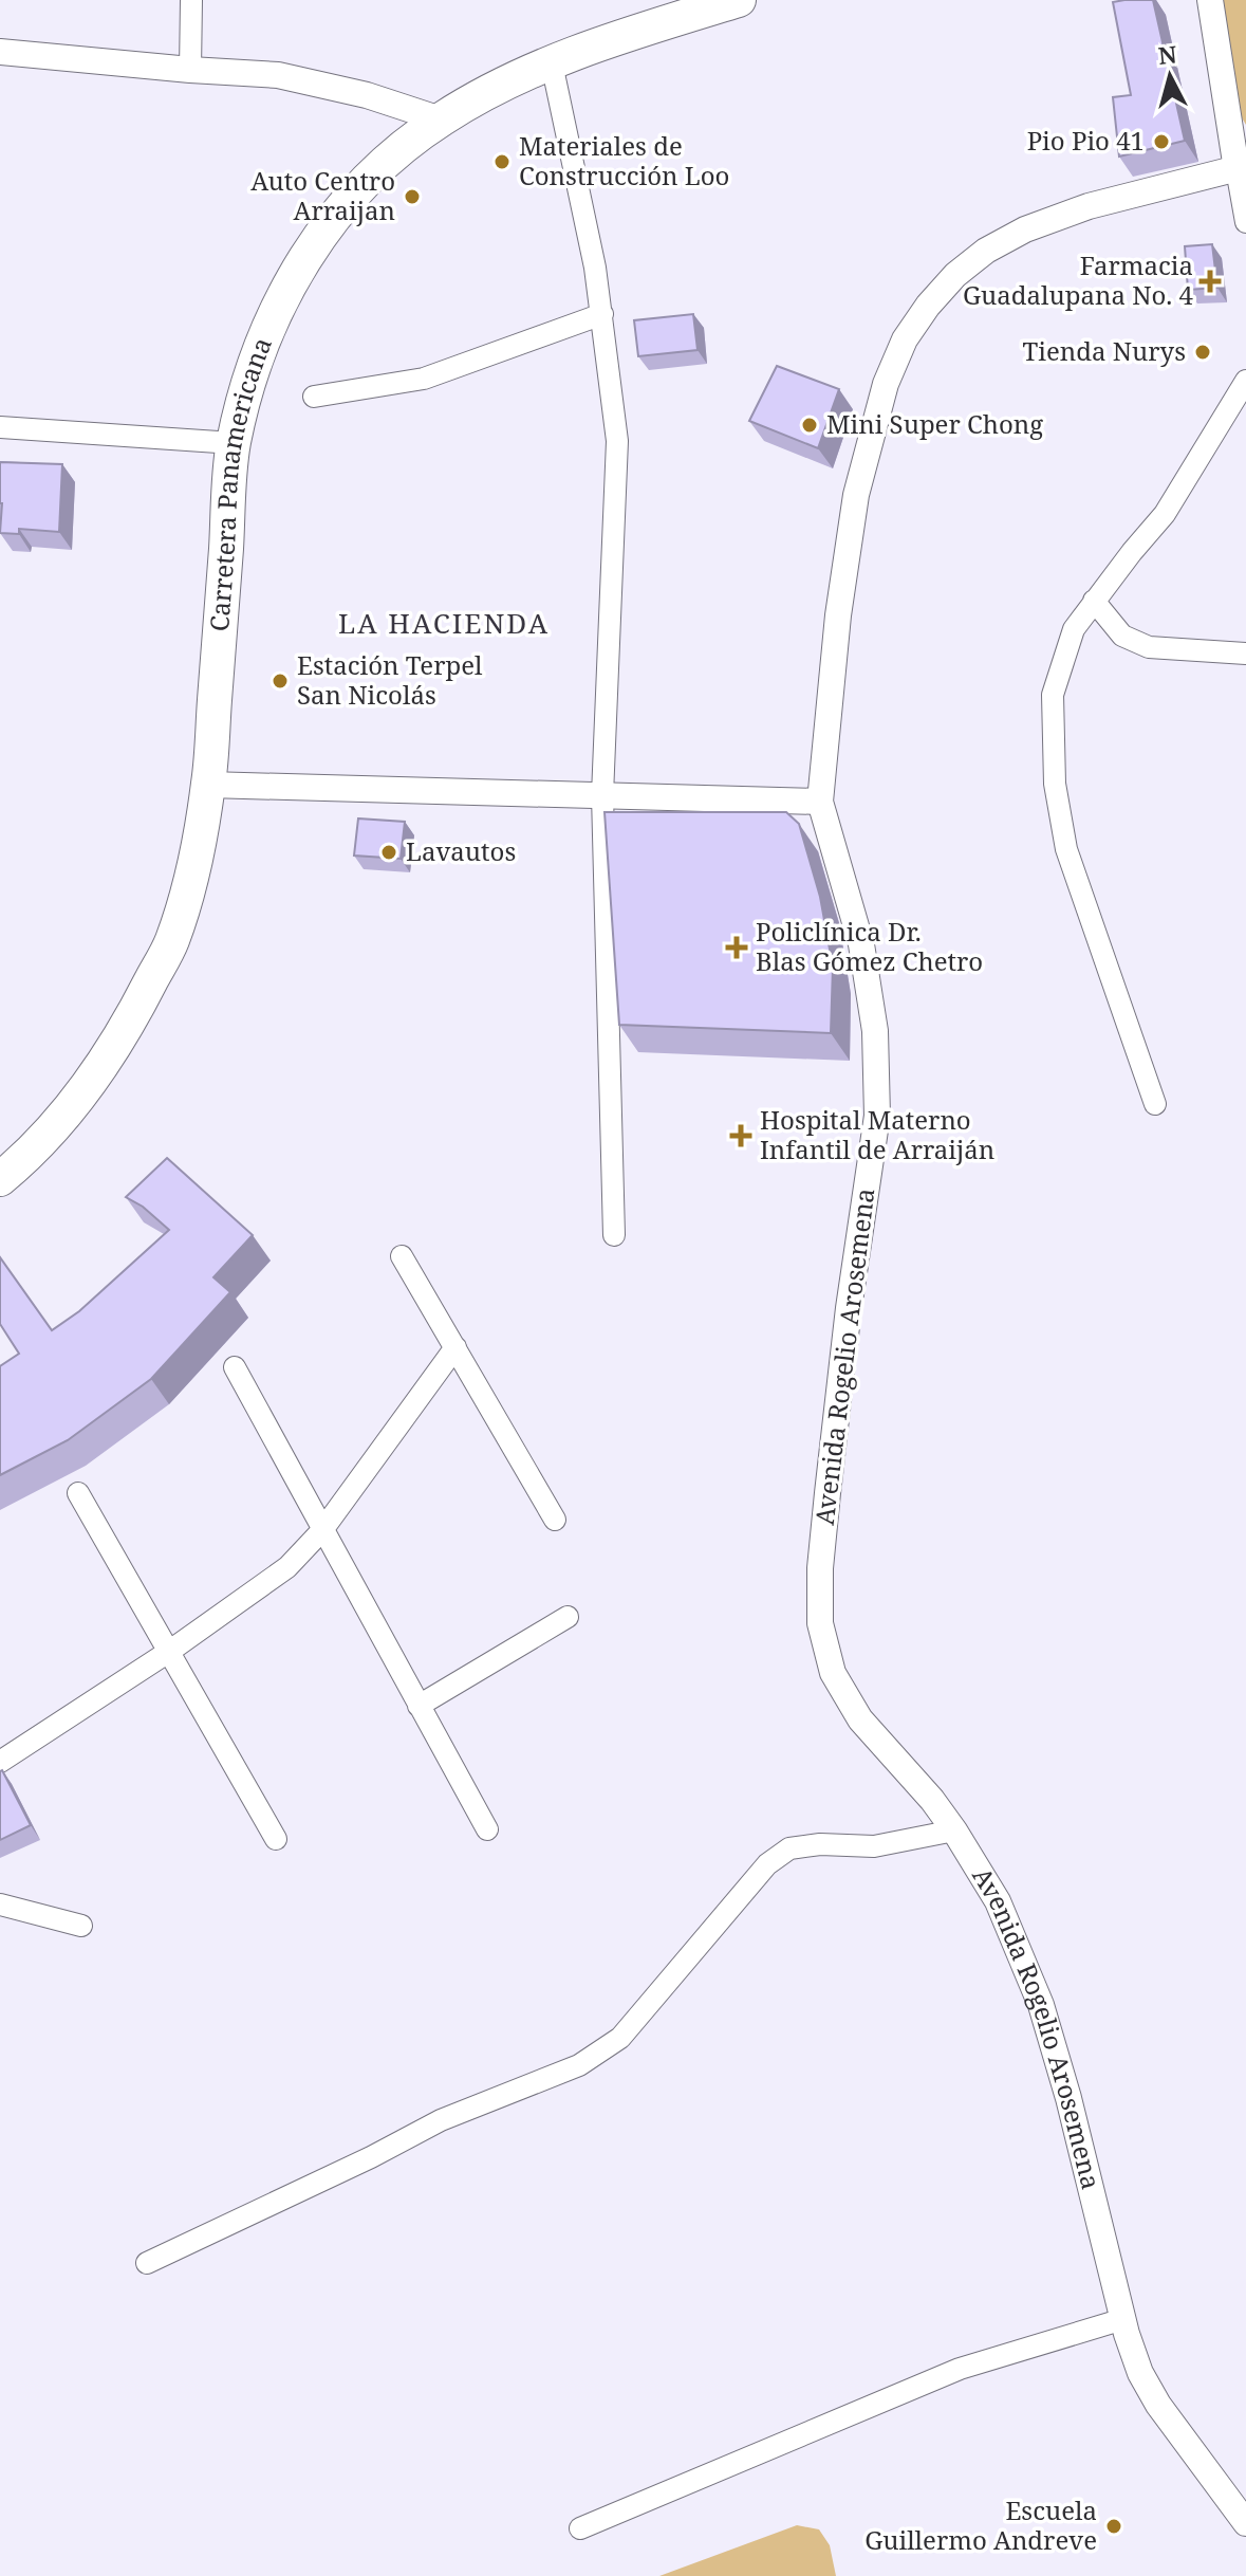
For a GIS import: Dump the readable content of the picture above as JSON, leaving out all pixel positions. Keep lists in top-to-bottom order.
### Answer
{
  "streets": {
    "highway": ["Carretera Panamericana"],
    "street": ["Avenida Rogelio Arosemena"]
  },
  "districts": ["LA HACIENDA"],
  "places": {
    "other": [
      "Pio Pio 41",
      "Materiales de Construcción Loo",
      "Auto Centro Arraijan",
      "Tienda Nurys",
      "Mini Super Chong",
      "Estación Terpel San Nicolás",
      "Lavautos",
      "Escuela Guillermo Andreve"
    ],
    "health": ["Farmacia Guadalupana No. 4", "Policlínica Dr. Blas Gómez Chetro", "Hospital Materno Infantil de Arraiján"]
  },
  "north": "top"
}
